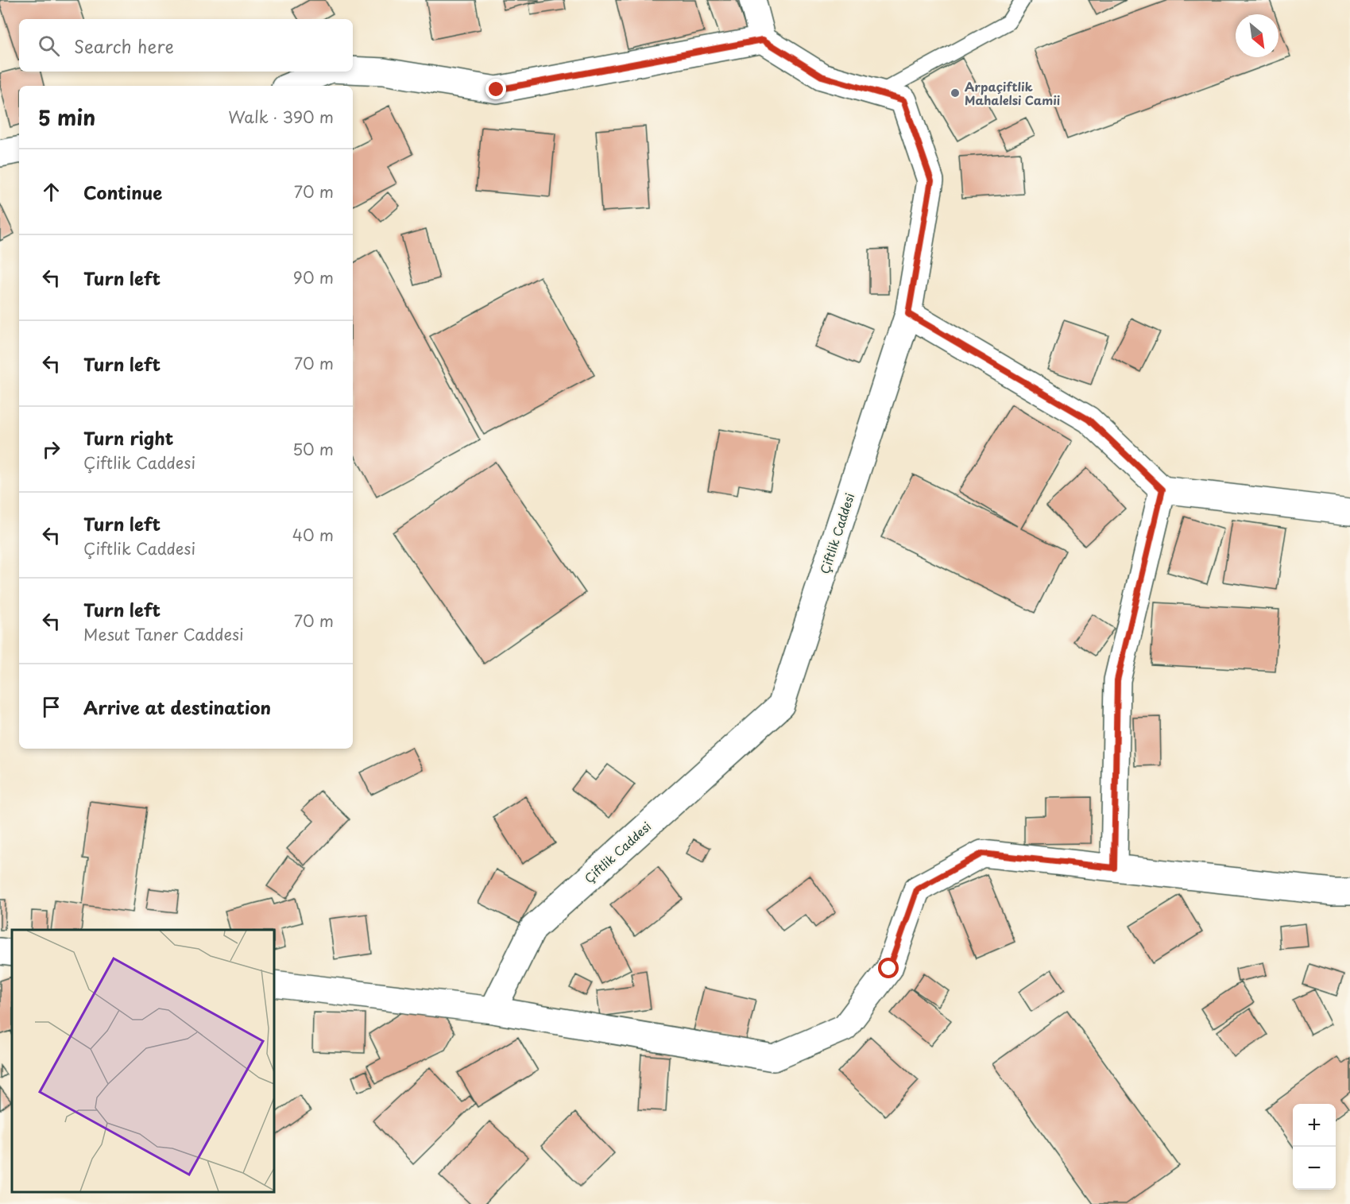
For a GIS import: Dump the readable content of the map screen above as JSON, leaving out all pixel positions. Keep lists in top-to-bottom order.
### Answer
{
  "streets": {
    "street": ["Çiftlik Caddesi"]
  },
  "places": ["Arpaçiftlik Mahalelsi Camii"],
  "north": "bottom right",
  "page": {
    "search": "Search here",
    "heading": ["5 min", "Walk · 390 m"],
    "list": [
      ["Continue", "70 m"],
      ["Turn left", "90 m"],
      ["Turn left", "70 m"],
      ["Turn right", "Çiftlik Caddesi", "50 m"],
      ["Turn left", "Çiftlik Caddesi", "40 m"],
      ["Turn left", "Mesut Taner Caddesi", "70 m"],
      "Arrive at destination"
    ],
    "map_buttons": ["+", "−"]
  }
}
